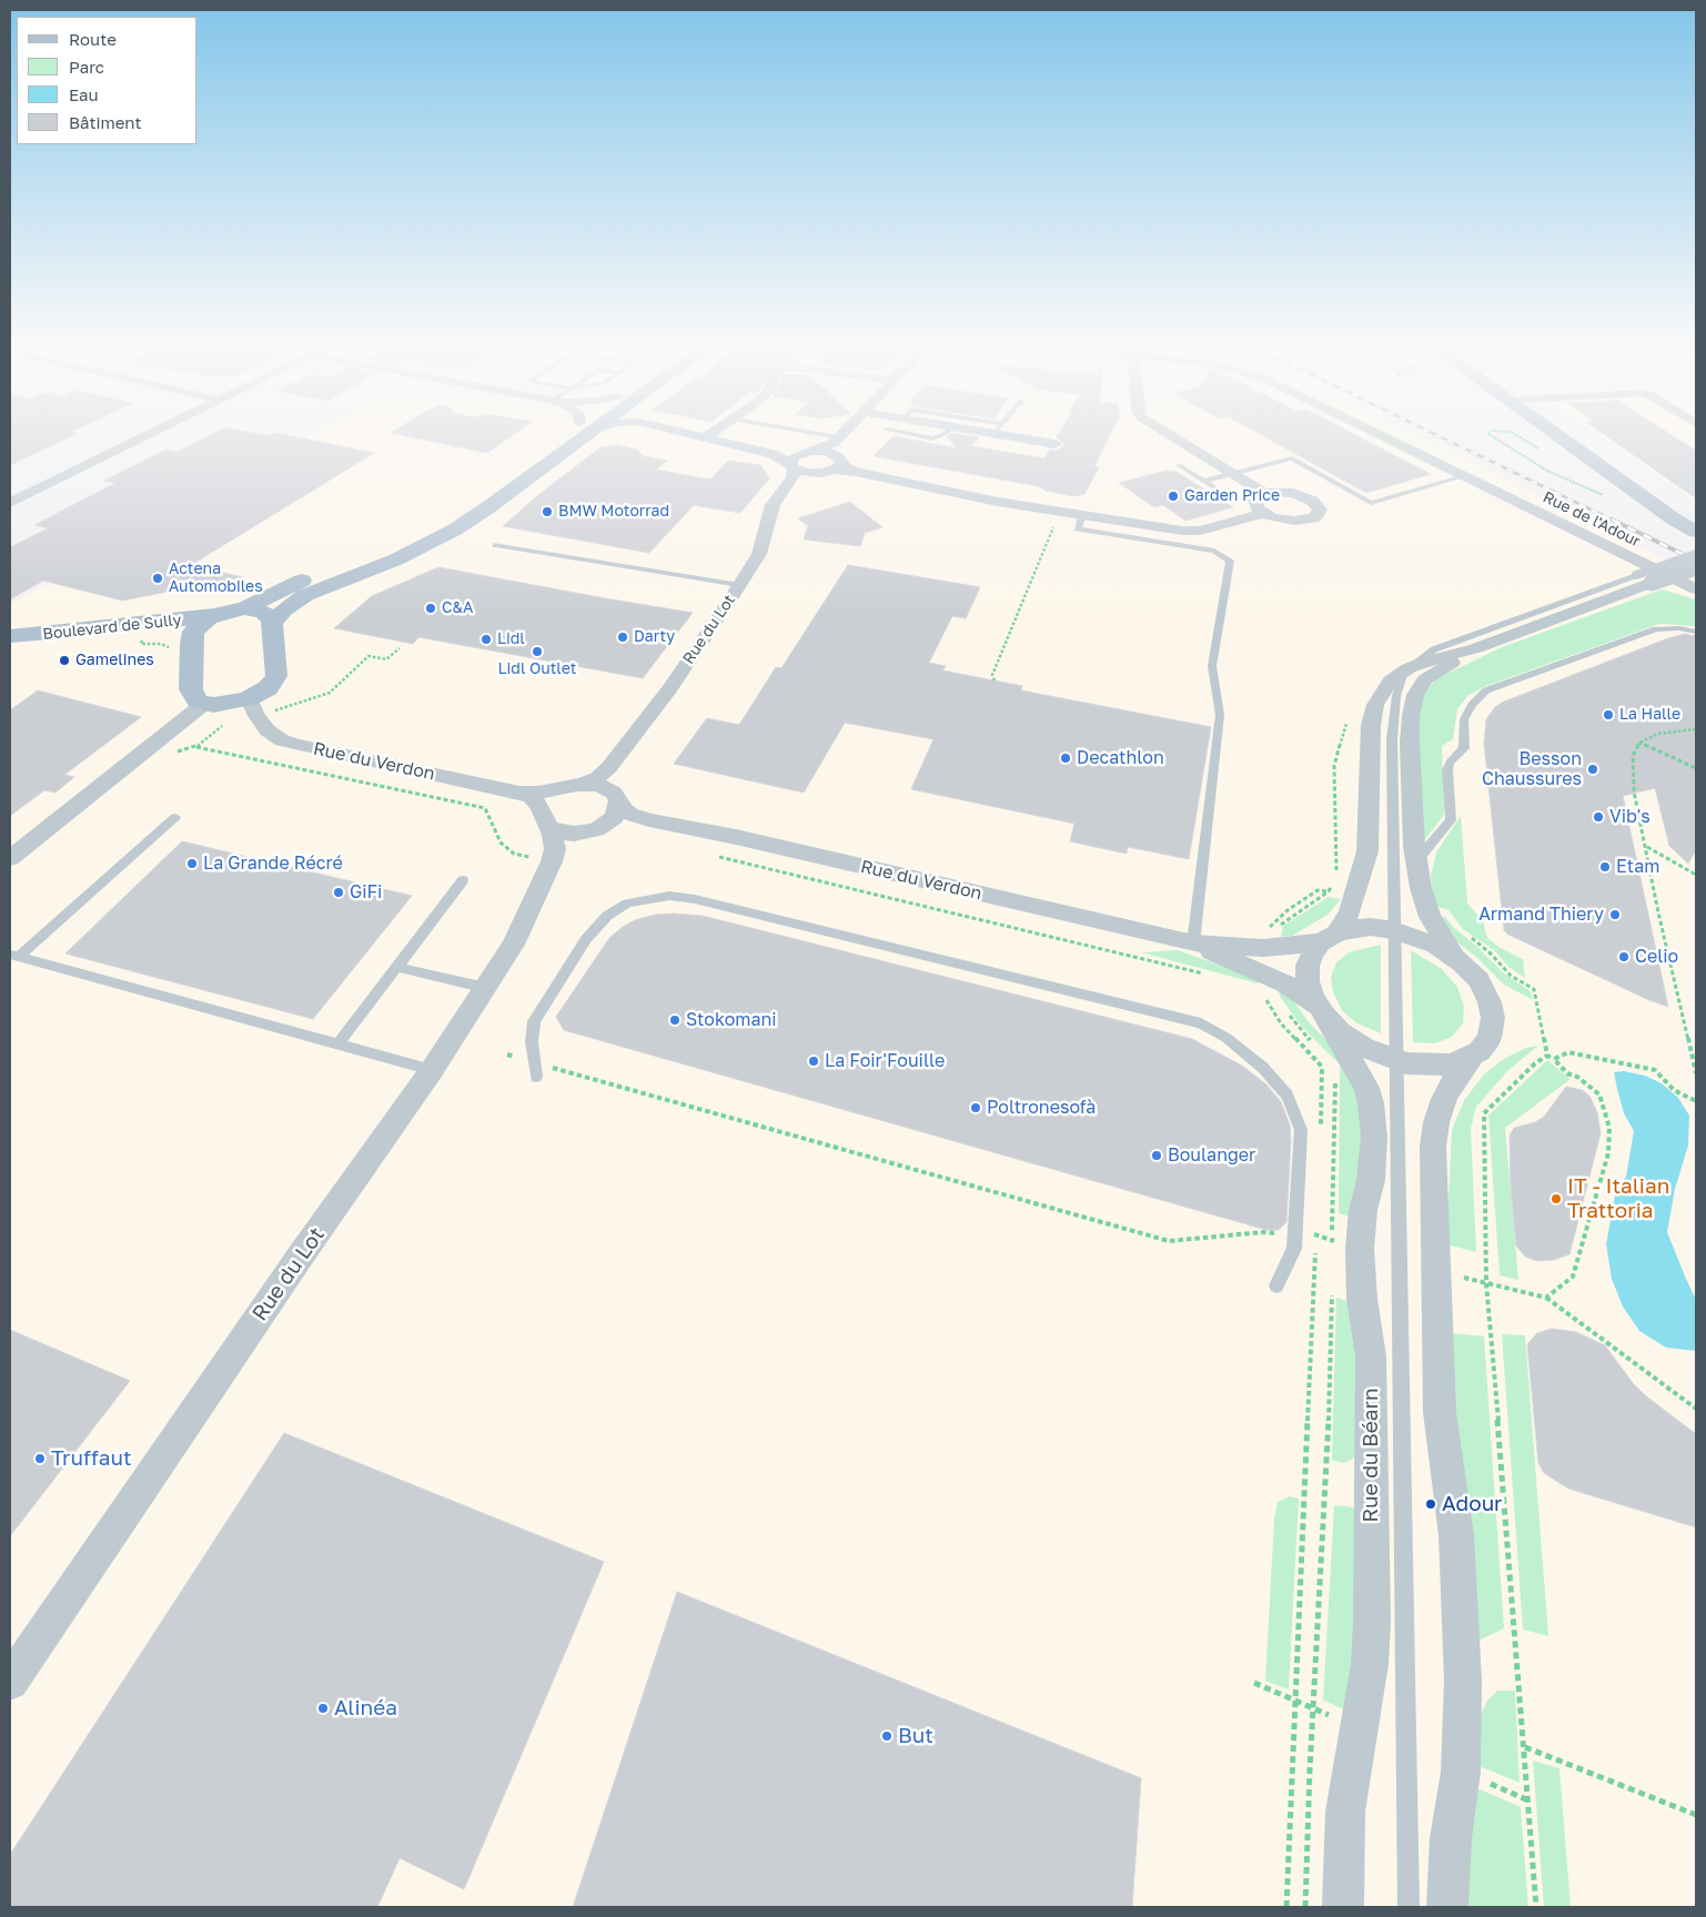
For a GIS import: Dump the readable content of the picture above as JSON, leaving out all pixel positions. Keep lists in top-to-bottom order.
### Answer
{
  "streets": {
    "main road": ["Boulevard de Sully"],
    "street": [
      "Rue de l'Adour",
      "Rue du Lot",
      "Rue du Verdon",
      "Rue du Béarn"
    ]
  },
  "crossings": [
    ["Boulevard de Sully", "Rue du Verdon"],
    ["Rue du Verdon", "Rue du Béarn"]
  ],
  "places": [
    "Garden Price",
    "BMW Motorrad",
    "Actena Automobiles",
    "C&A",
    "Darty",
    "Lidl",
    "Lidl Outlet",
    "Gamelines",
    "La Halle",
    "Decathlon",
    "Besson Chaussures",
    "Vib's",
    "La Grande Récré",
    "Etam",
    "GiFi",
    "Armand Thiery",
    "Celio",
    "Stokomani",
    "La Foir'Fouille",
    "Poltronesofà",
    "Boulanger",
    "IT - Italian Trattoria",
    "Truffaut",
    "Adour",
    "Alinéa",
    "But"
  ],
  "legend": [
    "Route",
    "Parc",
    "Eau",
    "Bâtiment"
  ]
}
